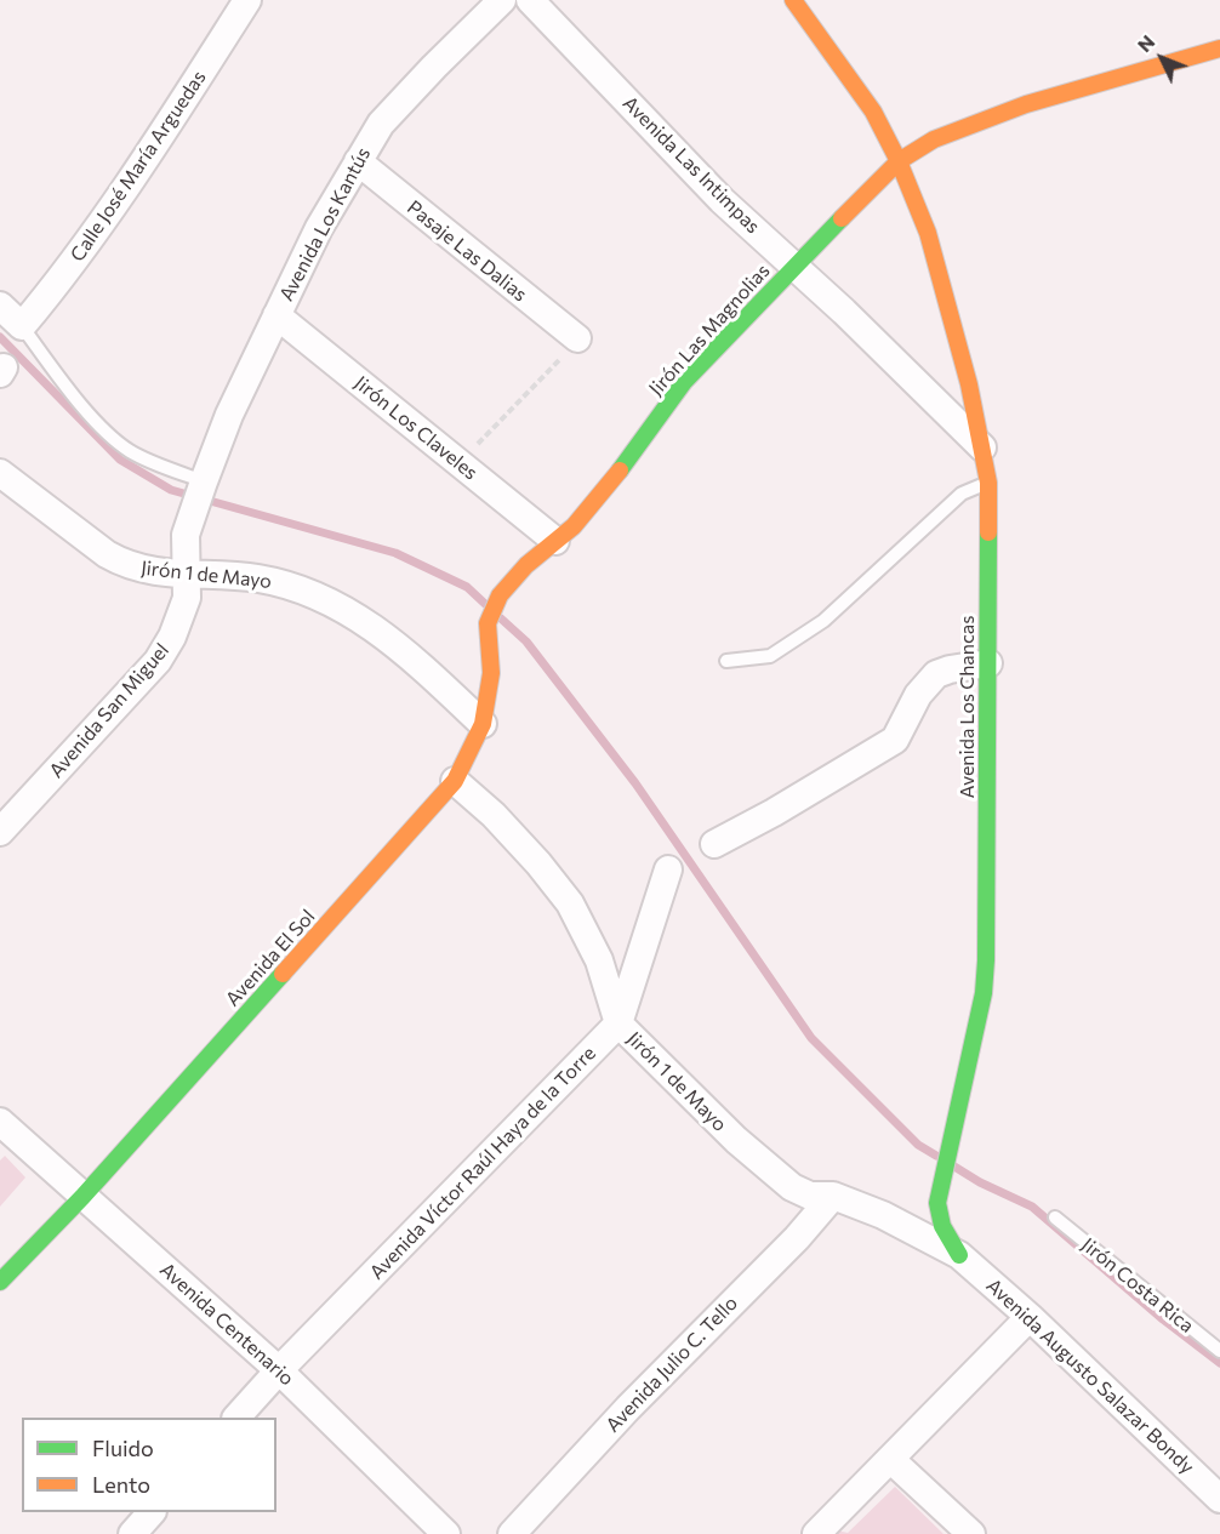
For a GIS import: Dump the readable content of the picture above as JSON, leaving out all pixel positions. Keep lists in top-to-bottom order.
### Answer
{
  "streets": {
    "street": [
      "Avenida Las Intimpas",
      "Calle José María Arguedas",
      "Avenida Los Kantús",
      "Pasaje Las Dalias",
      "Jirón Las Magnolias",
      "Jirón Los Claveles",
      "Jirón 1 de Mayo",
      "Avenida Los Chancas",
      "Avenida San Miguel",
      "Avenida El Sol",
      "Avenida Víctor Raúl Haya de la Torre",
      "Avenida Centenario",
      "Avenida Julio C. Tello",
      "Avenida Augusto Salazar Bondy"
    ],
    "lane": ["Jirón Costa Rica"]
  },
  "crossings": [
    ["Avenida Las Intimpas", "Jirón Las Magnolias"],
    ["Avenida Las Intimpas", "Avenida Los Chancas"],
    ["Avenida Los Kantús", "Pasaje Las Dalias"],
    ["Avenida Los Kantús", "Jirón Los Claveles"],
    ["Avenida Los Kantús", "Avenida San Miguel"],
    ["Jirón Las Magnolias", "Jirón Los Claveles"],
    ["Jirón Las Magnolias", "Avenida Los Chancas"],
    ["Jirón Las Magnolias", "Avenida El Sol"],
    ["Jirón 1 de Mayo", "Avenida Los Chancas"],
    ["Jirón 1 de Mayo", "Avenida San Miguel"],
    ["Jirón 1 de Mayo", "Avenida El Sol"],
    ["Jirón 1 de Mayo", "Avenida Víctor Raúl Haya de la Torre"],
    ["Jirón 1 de Mayo", "Avenida Julio C. Tello"],
    ["Jirón 1 de Mayo", "Avenida Augusto Salazar Bondy"],
    ["Avenida Los Chancas", "Avenida Augusto Salazar Bondy"],
    ["Avenida El Sol", "Avenida Centenario"],
    ["Avenida Víctor Raúl Haya de la Torre", "Avenida Centenario"]
  ],
  "legend": ["Fluido", "Lento"],
  "north": "top left"
}
